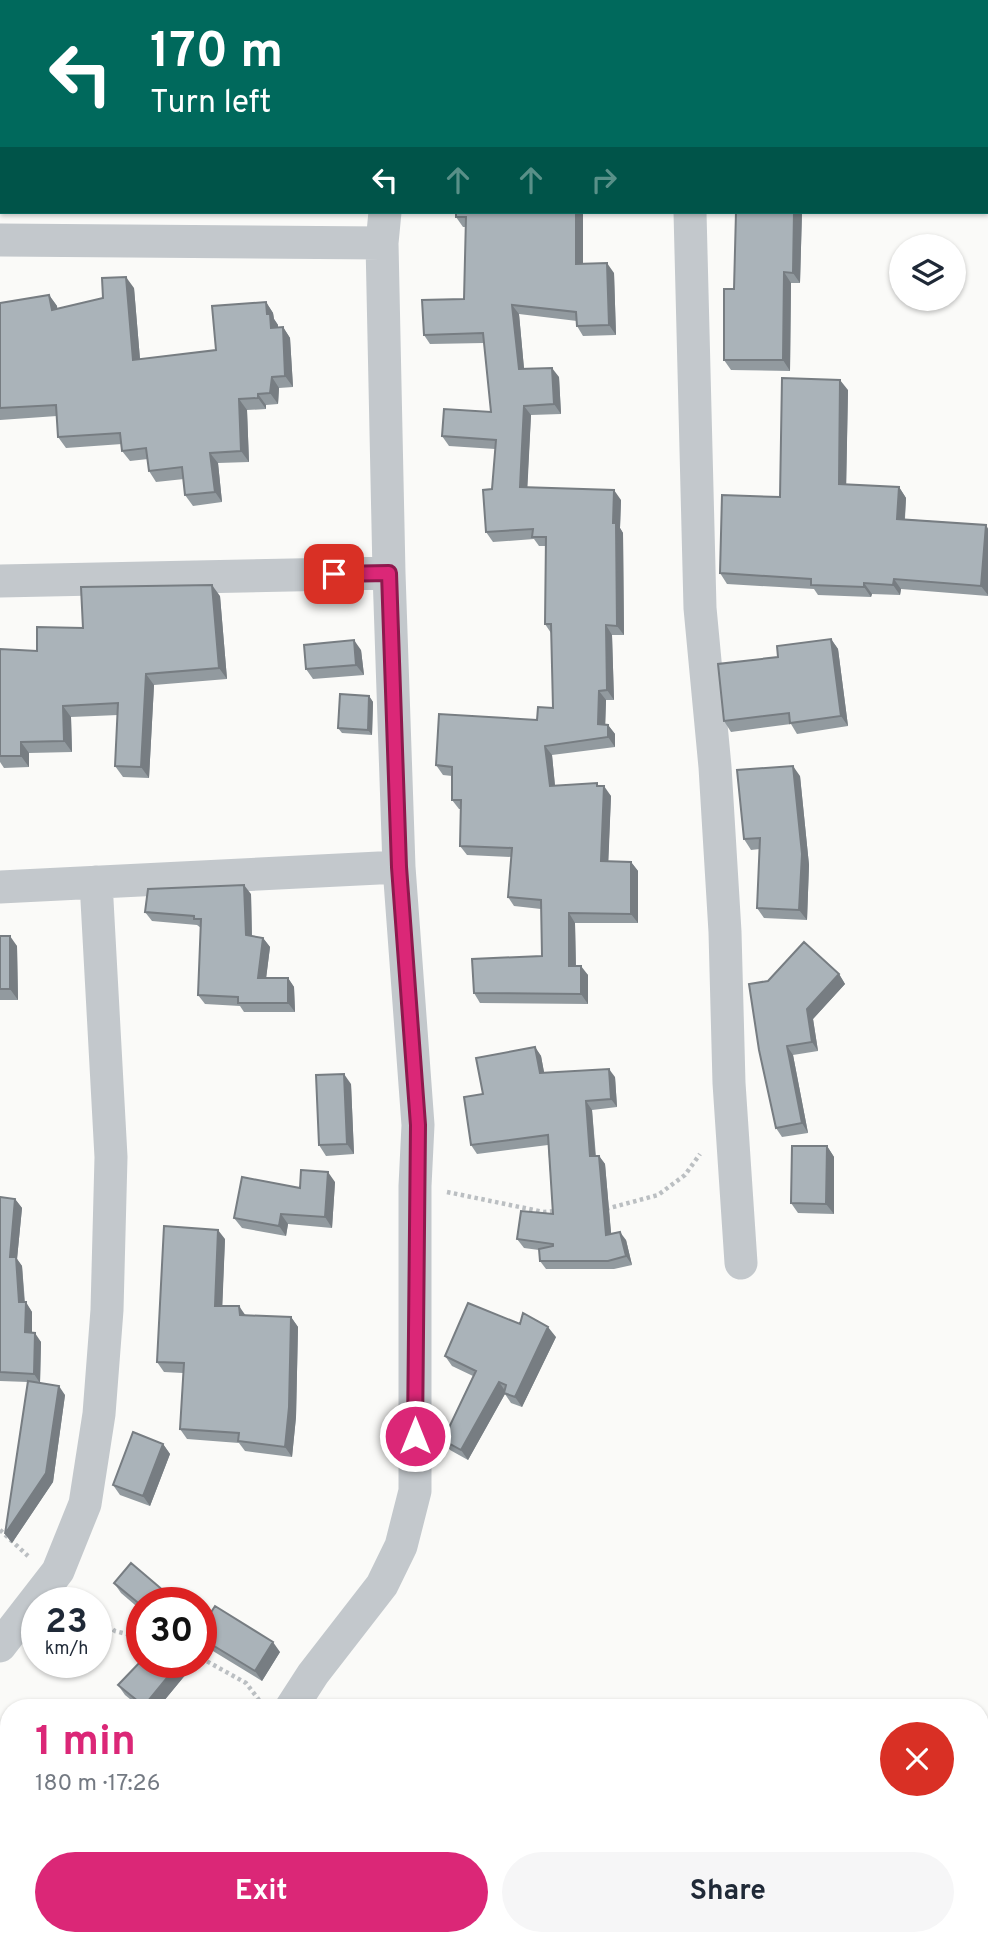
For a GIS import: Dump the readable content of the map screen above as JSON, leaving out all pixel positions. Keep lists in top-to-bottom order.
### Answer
{
  "page": {
    "turn": ["170 m", "Turn left"],
    "speed": "23 km/h",
    "limit": "30",
    "heading": ["1 min", "180 m · 17:26"],
    "buttons": ["Exit", "Share"]
  }
}
